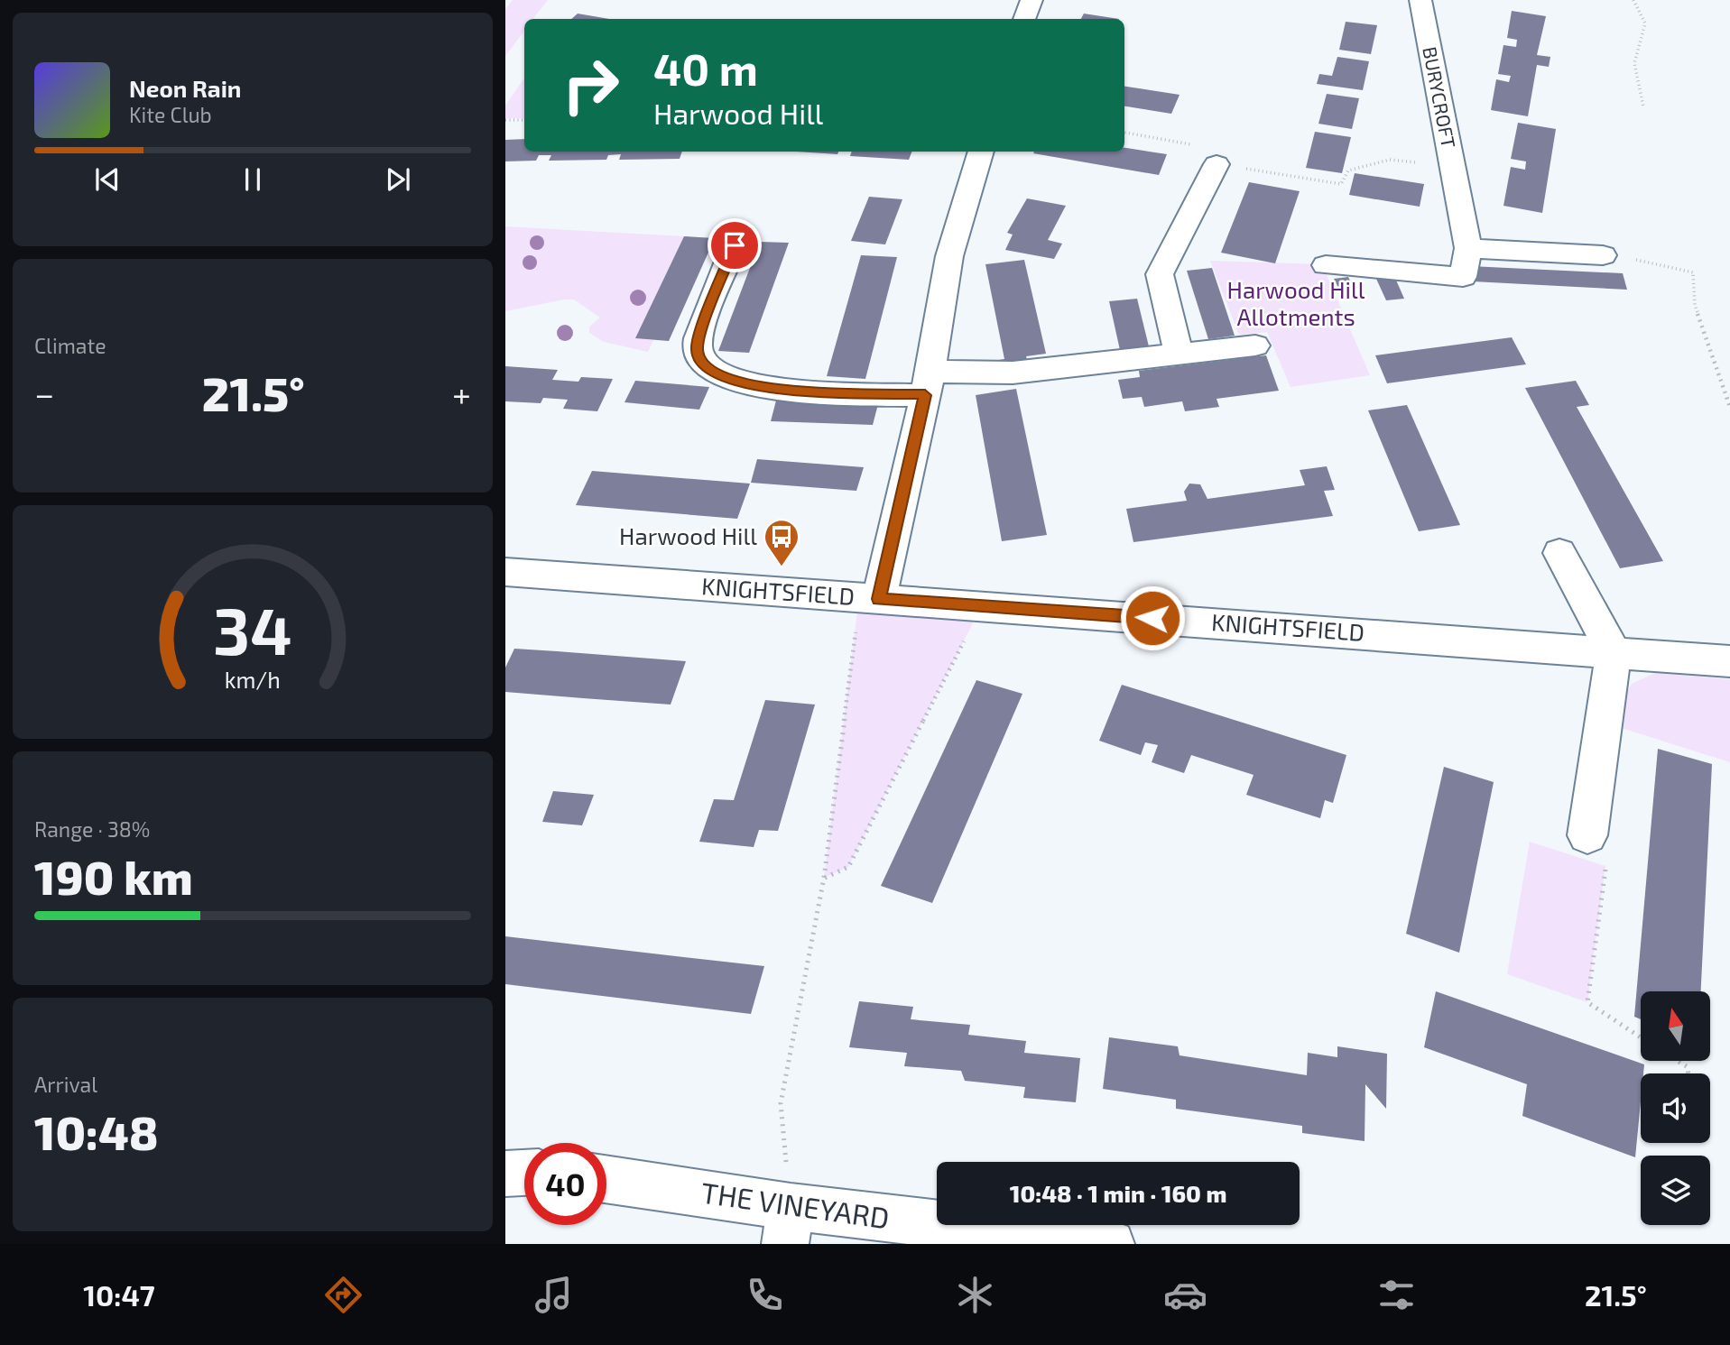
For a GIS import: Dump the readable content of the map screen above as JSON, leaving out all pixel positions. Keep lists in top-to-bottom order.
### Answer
{
  "streets": {
    "street": ["BURYCROFT", "KNIGHTSFIELD", "THE VINEYARD"]
  },
  "parks": ["Harwood Hill Allotments"],
  "places": {
    "bus stop": ["Harwood Hill"]
  },
  "north": "top",
  "page": {
    "turn": ["40 m", "Harwood Hill"],
    "song": ["Neon Rain", "Kite Club"],
    "tile": [
      "Climate",
      ["Range · 38%", "190 km"],
      ["Arrival", "10:48"]
    ],
    "heat": ["−", "21.5°", "+"],
    "limit": "40",
    "trip": "10:48 · 1 min · 160 m",
    "tabs": ["10:47", "21.5°"],
    "gauge": ["34", "km/h"]
  }
}
